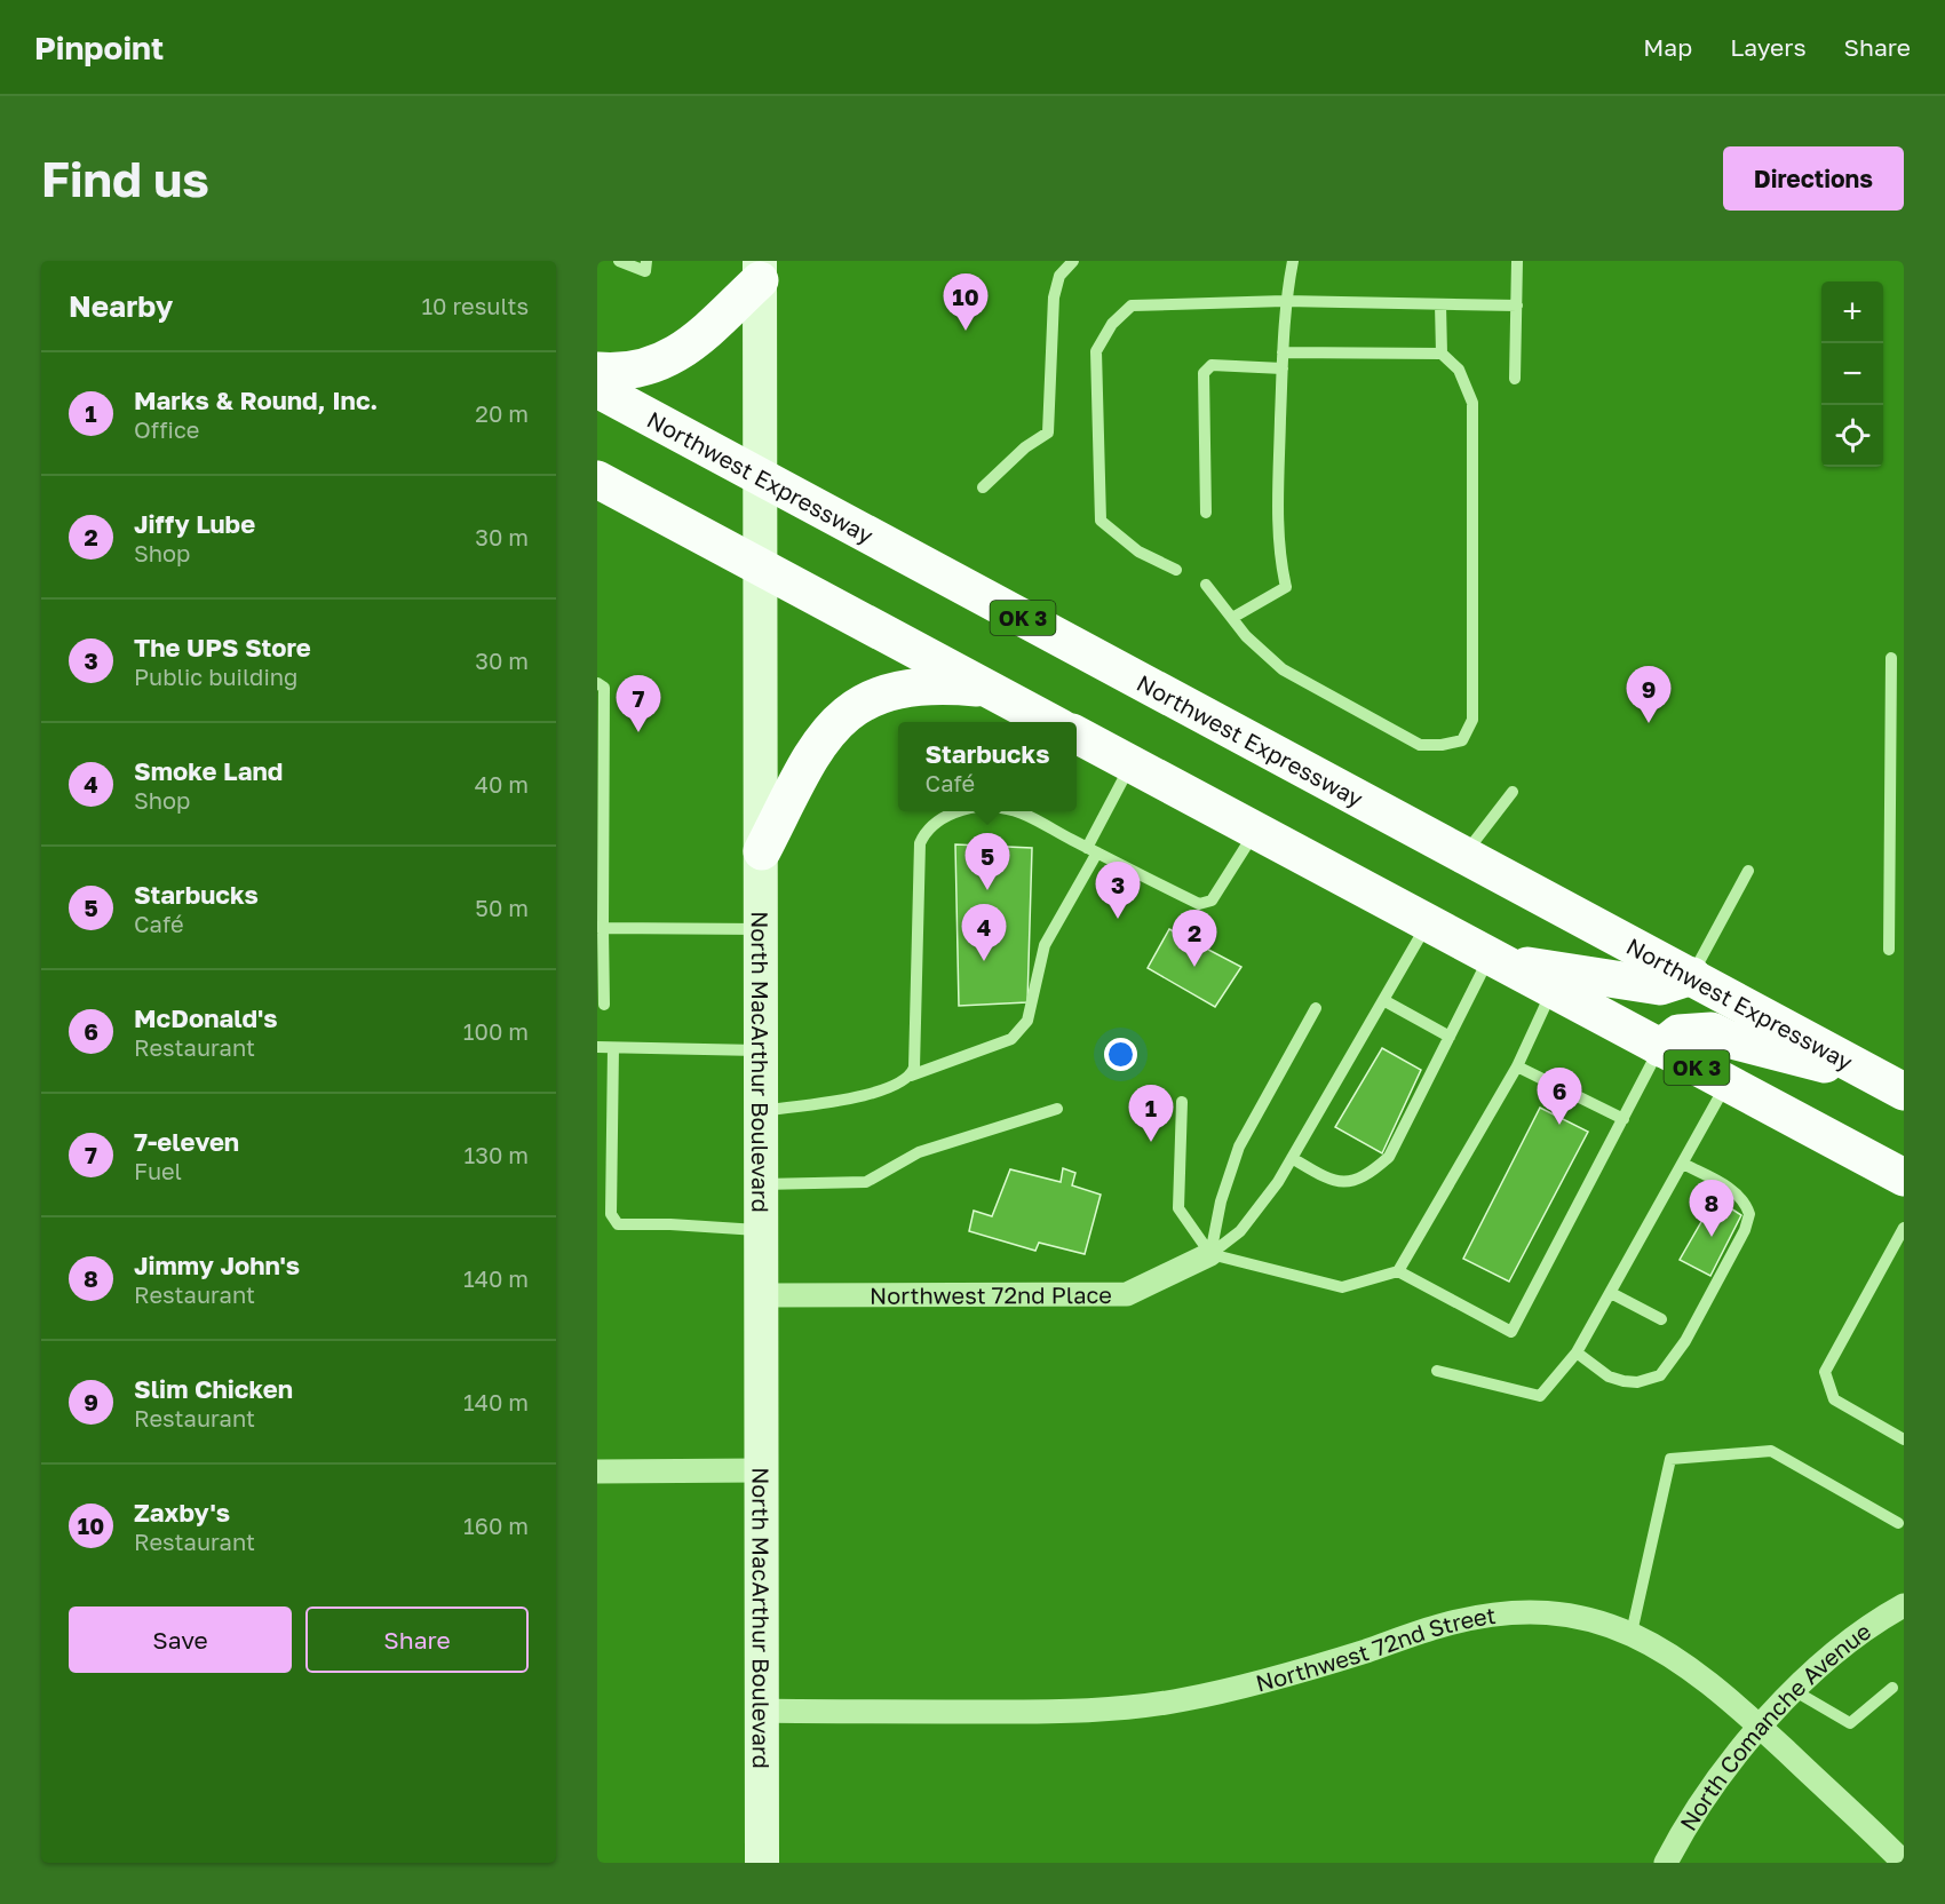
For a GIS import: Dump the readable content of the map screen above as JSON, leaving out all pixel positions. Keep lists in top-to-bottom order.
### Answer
{
  "streets": {
    "highway": ["Northwest Expressway", "OK 3"],
    "main road": ["North MacArthur Boulevard"],
    "street": ["Northwest 72nd Place", "Northwest 72nd Street", "North Comanche Avenue"]
  },
  "crossings": [
    ["Northwest Expressway", "North MacArthur Boulevard"],
    ["North MacArthur Boulevard", "Northwest 72nd Place"],
    ["North MacArthur Boulevard", "Northwest 72nd Street"],
    ["Northwest 72nd Street", "North Comanche Avenue"]
  ],
  "page": {
    "header": "Pinpoint",
    "nav": ["Map", "Layers", "Share"],
    "buttons": [
      "Directions",
      ["Save", "Share"]
    ],
    "title": "Find us",
    "heading": ["Nearby", "10 results"],
    "pins": [
      "10",
      "9",
      "7",
      "5",
      "3",
      "4",
      "2",
      "6",
      "1",
      "8"
    ],
    "map_buttons": ["+", "−"],
    "list": [
      {
        "mark": "1",
        "name": "Marks & Round, Inc.",
        "note": "Office",
        "value": "20 m"
      },
      {
        "mark": "2",
        "name": "Jiffy Lube",
        "note": "Shop",
        "value": "30 m"
      },
      {
        "mark": "3",
        "name": "The UPS Store",
        "note": "Public building",
        "value": "30 m"
      },
      {
        "mark": "4",
        "name": "Smoke Land",
        "note": "Shop",
        "value": "40 m"
      },
      {
        "mark": "5",
        "name": "Starbucks",
        "note": "Café",
        "value": "50 m"
      },
      {
        "mark": "6",
        "name": "McDonald's",
        "note": "Restaurant",
        "value": "100 m"
      },
      {
        "mark": "7",
        "name": "7-eleven",
        "note": "Fuel",
        "value": "130 m"
      },
      {
        "mark": "8",
        "name": "Jimmy John's",
        "note": "Restaurant",
        "value": "140 m"
      },
      {
        "mark": "9",
        "name": "Slim Chicken",
        "note": "Restaurant",
        "value": "140 m"
      },
      {
        "mark": "10",
        "name": "Zaxby's",
        "note": "Restaurant",
        "value": "160 m"
      }
    ],
    "popup": ["Starbucks", "Café"]
  }
}
